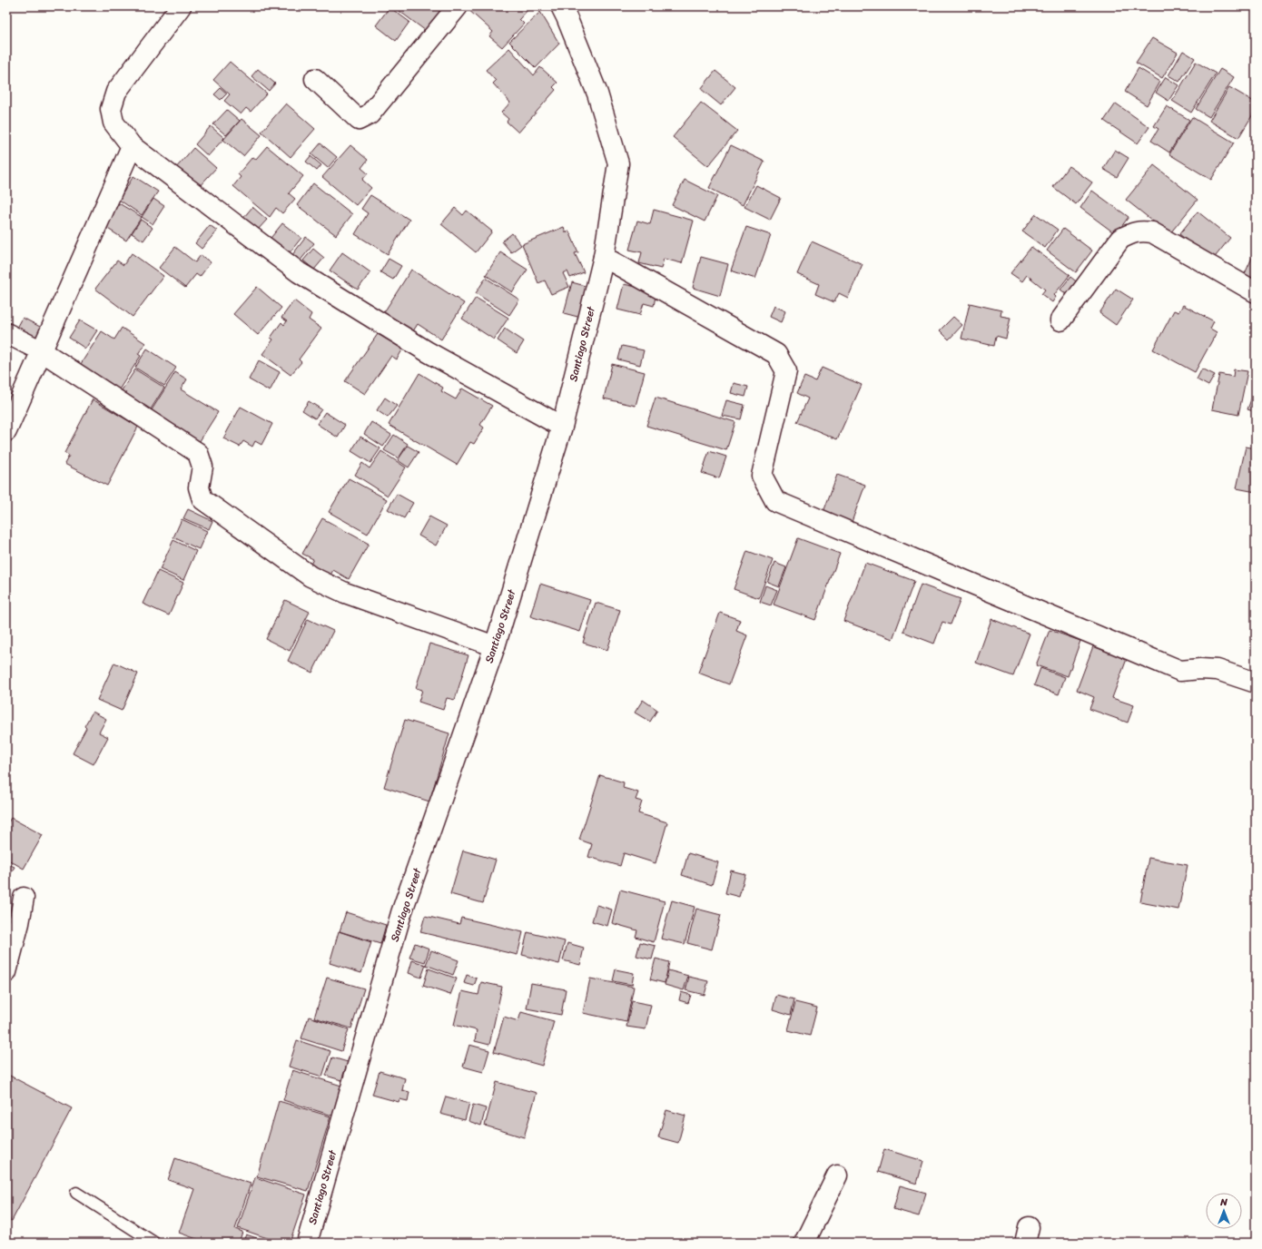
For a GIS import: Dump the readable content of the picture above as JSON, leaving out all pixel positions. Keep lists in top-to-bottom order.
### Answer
{
  "streets": {
    "street": ["Santiago Street"]
  },
  "north": "top"
}
